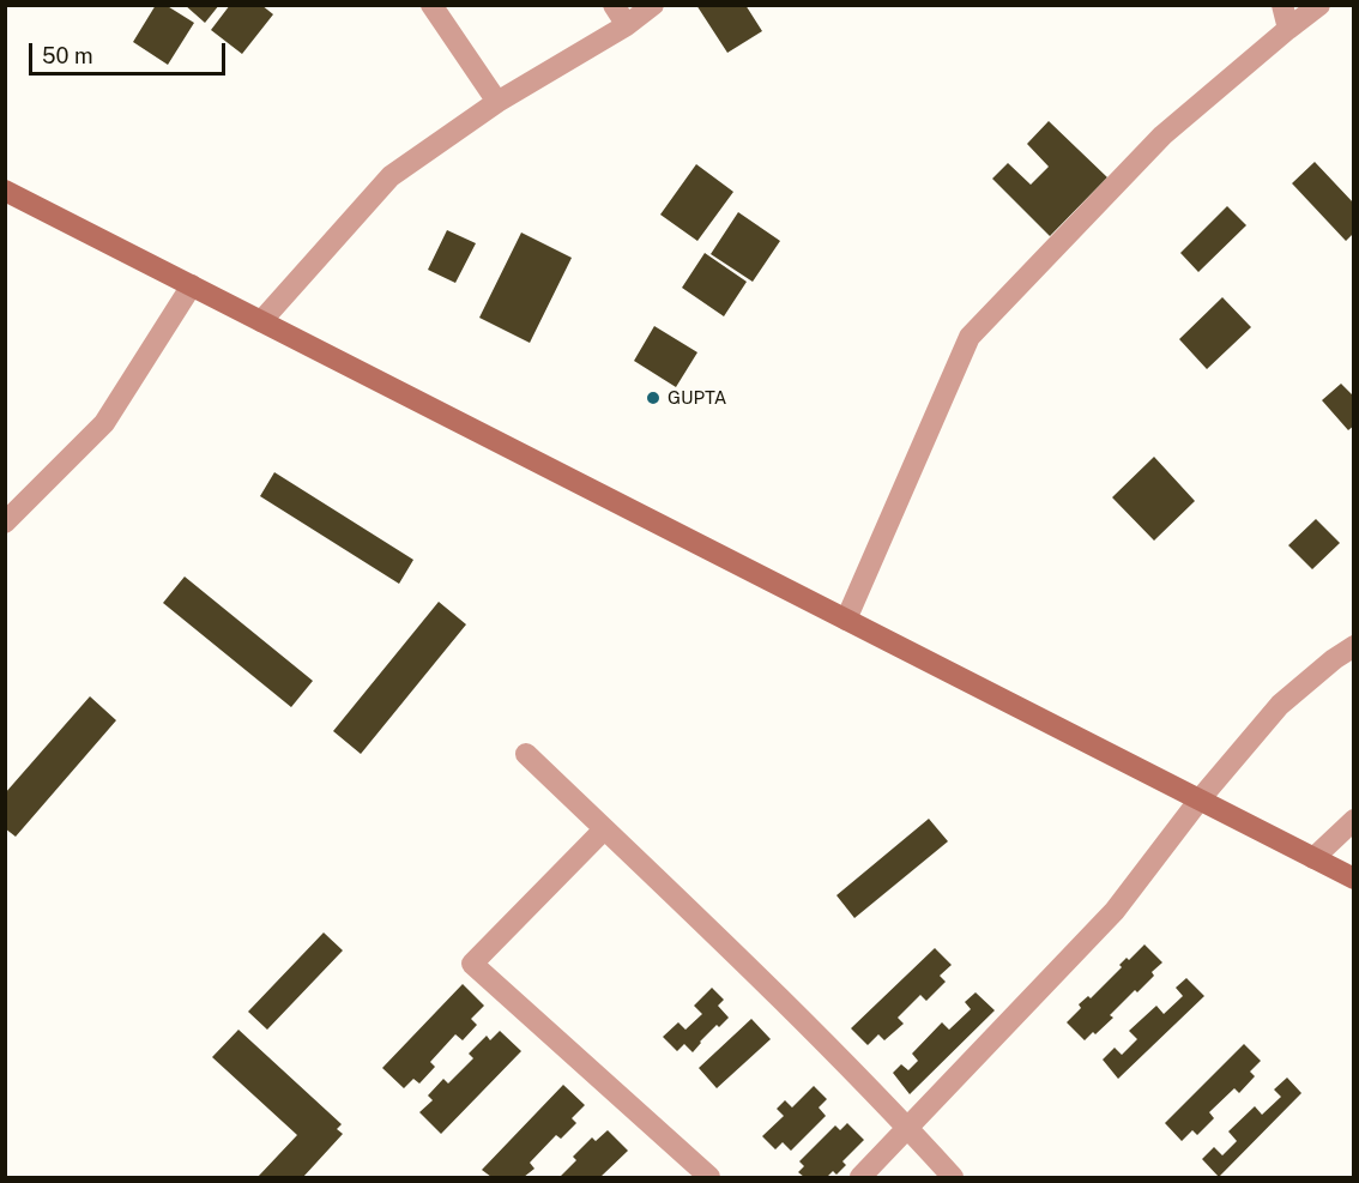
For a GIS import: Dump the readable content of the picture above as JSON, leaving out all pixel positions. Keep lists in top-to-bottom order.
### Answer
{
  "places": ["GUPTA"],
  "scale_bar": "50 m"
}
